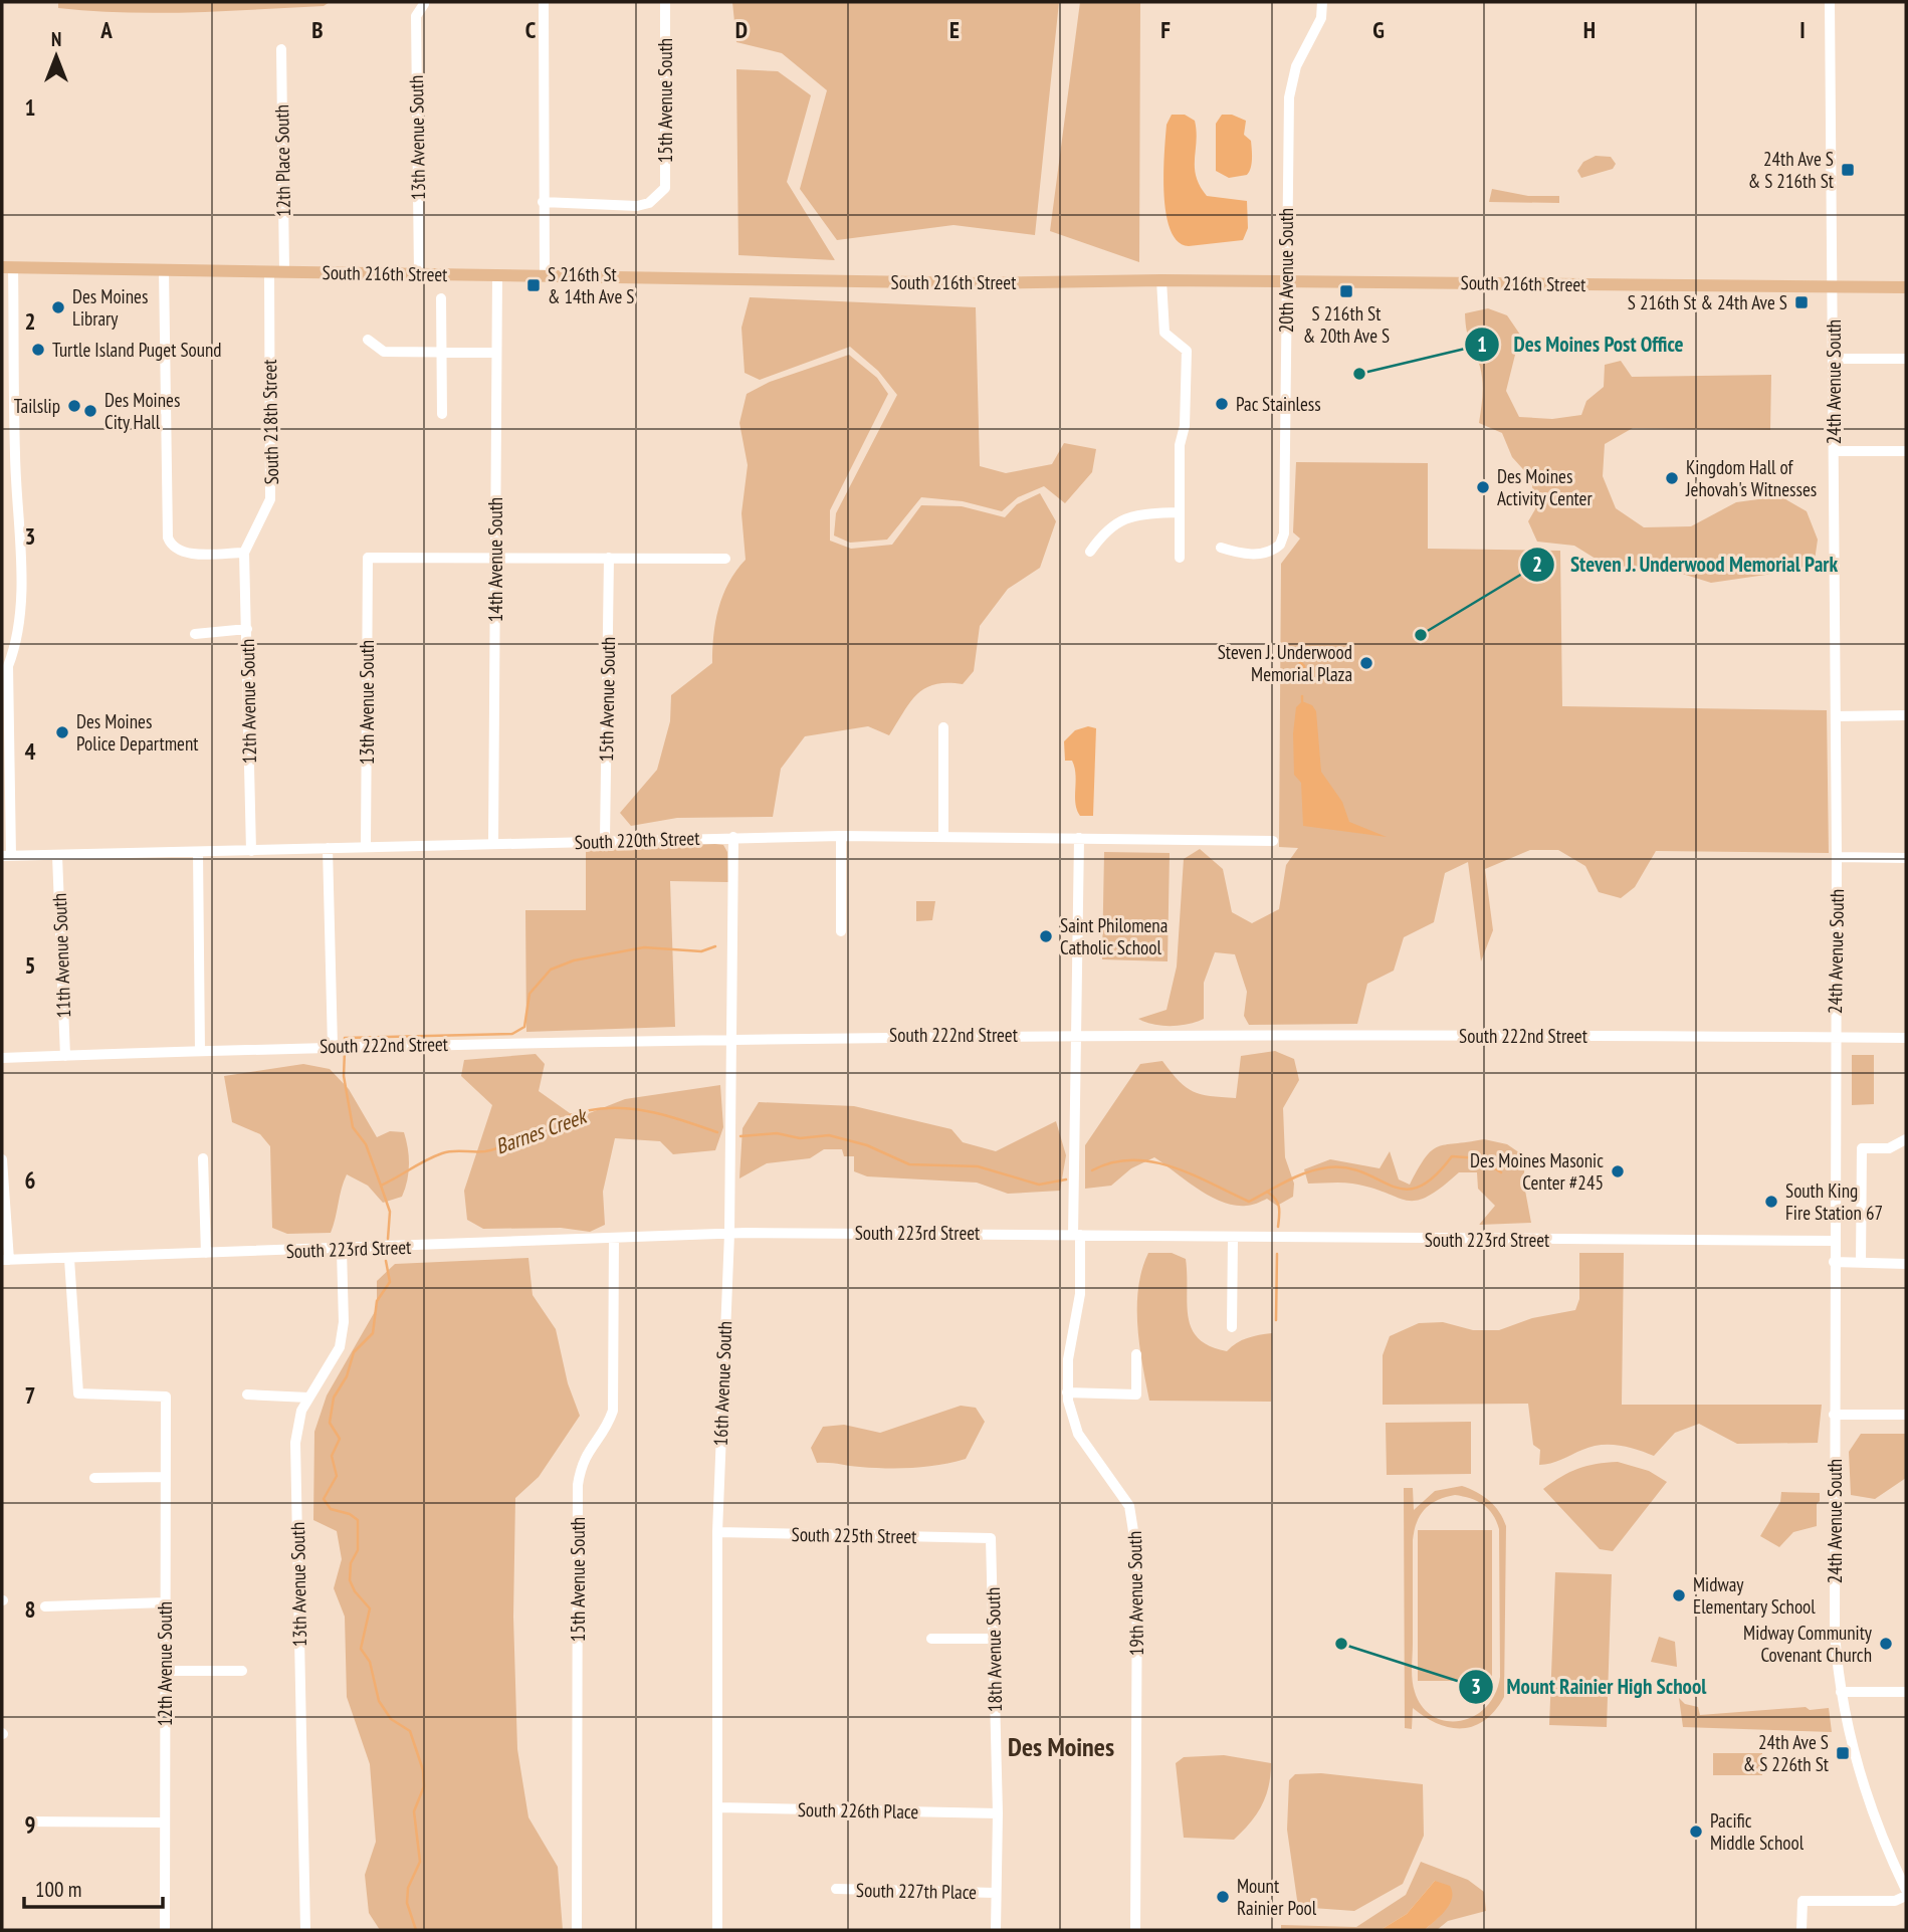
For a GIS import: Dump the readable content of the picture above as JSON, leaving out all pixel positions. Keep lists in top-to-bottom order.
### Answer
{
  "streets": {
    "main road": ["South 216th Street"],
    "street": [
      "15th Avenue South",
      "13th Avenue South",
      "12th Place South",
      "20th Avenue South",
      "24th Avenue South",
      "South 218th Street",
      "14th Avenue South",
      "12th Avenue South",
      "South 220th Street",
      "11th Avenue South",
      "South 222nd Street",
      "South 223rd Street",
      "16th Avenue South",
      "South 225th Street",
      "19th Avenue South",
      "18th Avenue South",
      "South 226th Place",
      "South 227th Place"
    ]
  },
  "crossings": [
    ["15th Avenue South", "South 220th Street"],
    ["15th Avenue South", "South 223rd Street"],
    ["13th Avenue South", "South 216th Street"],
    ["13th Avenue South", "14th Avenue South"],
    ["13th Avenue South", "South 220th Street"],
    ["13th Avenue South", "South 223rd Street"],
    ["12th Place South", "South 216th Street"],
    ["20th Avenue South", "South 216th Street"],
    ["South 216th Street", "24th Avenue South"],
    ["South 216th Street", "South 218th Street"],
    ["South 216th Street", "14th Avenue South"],
    ["24th Avenue South", "South 222nd Street"],
    ["24th Avenue South", "South 223rd Street"],
    ["South 218th Street", "12th Avenue South"],
    ["14th Avenue South", "South 220th Street"],
    ["12th Avenue South", "South 220th Street"],
    ["12th Avenue South", "South 223rd Street"],
    ["South 220th Street", "11th Avenue South"],
    ["South 220th Street", "16th Avenue South"],
    ["South 220th Street", "19th Avenue South"],
    ["11th Avenue South", "South 222nd Street"],
    ["South 222nd Street", "16th Avenue South"],
    ["South 222nd Street", "19th Avenue South"],
    ["South 223rd Street", "16th Avenue South"],
    ["South 223rd Street", "19th Avenue South"],
    ["16th Avenue South", "South 225th Street"],
    ["16th Avenue South", "South 226th Place"],
    ["South 225th Street", "18th Avenue South"],
    ["18th Avenue South", "South 226th Place"],
    ["18th Avenue South", "South 227th Place"]
  ],
  "districts": ["Des Moines"],
  "water": ["Barnes Creek"],
  "places": {
    "transit": [
      "24th Ave S & S 216th St",
      "S 216th St & 14th Ave S",
      "S 216th St & 20th Ave S",
      "S 216th St & 24th Ave S",
      "24th Ave S & S 226th St"
    ],
    "other": [
      "Des Moines Library",
      "Turtle Island Puget Sound",
      "Des Moines Post Office",
      "Pac Stainless",
      "Tailslip",
      "Des Moines City Hall",
      "Kingdom Hall of Jehovah's Witnesses",
      "Des Moines Activity Center",
      "Steven J. Underwood Memorial Park",
      "Steven J. Underwood Memorial Plaza",
      "Des Moines Police Department",
      "Saint Philomena Catholic School",
      "Des Moines Masonic Center #245",
      "South King Fire Station 67",
      "Midway Elementary School",
      "Mount Rainier High School",
      "Midway Community Covenant Church",
      "Pacific Middle School",
      "Mount Rainier Pool"
    ]
  },
  "scale_bar": "100 m",
  "north": "top",
  "grid": {
    "columns": [
      "A",
      "B",
      "C",
      "D",
      "E",
      "F",
      "G",
      "H",
      "I"
    ],
    "rows": [
      "1",
      "2",
      "3",
      "4",
      "5",
      "6",
      "7",
      "8",
      "9"
    ]
  }
}
